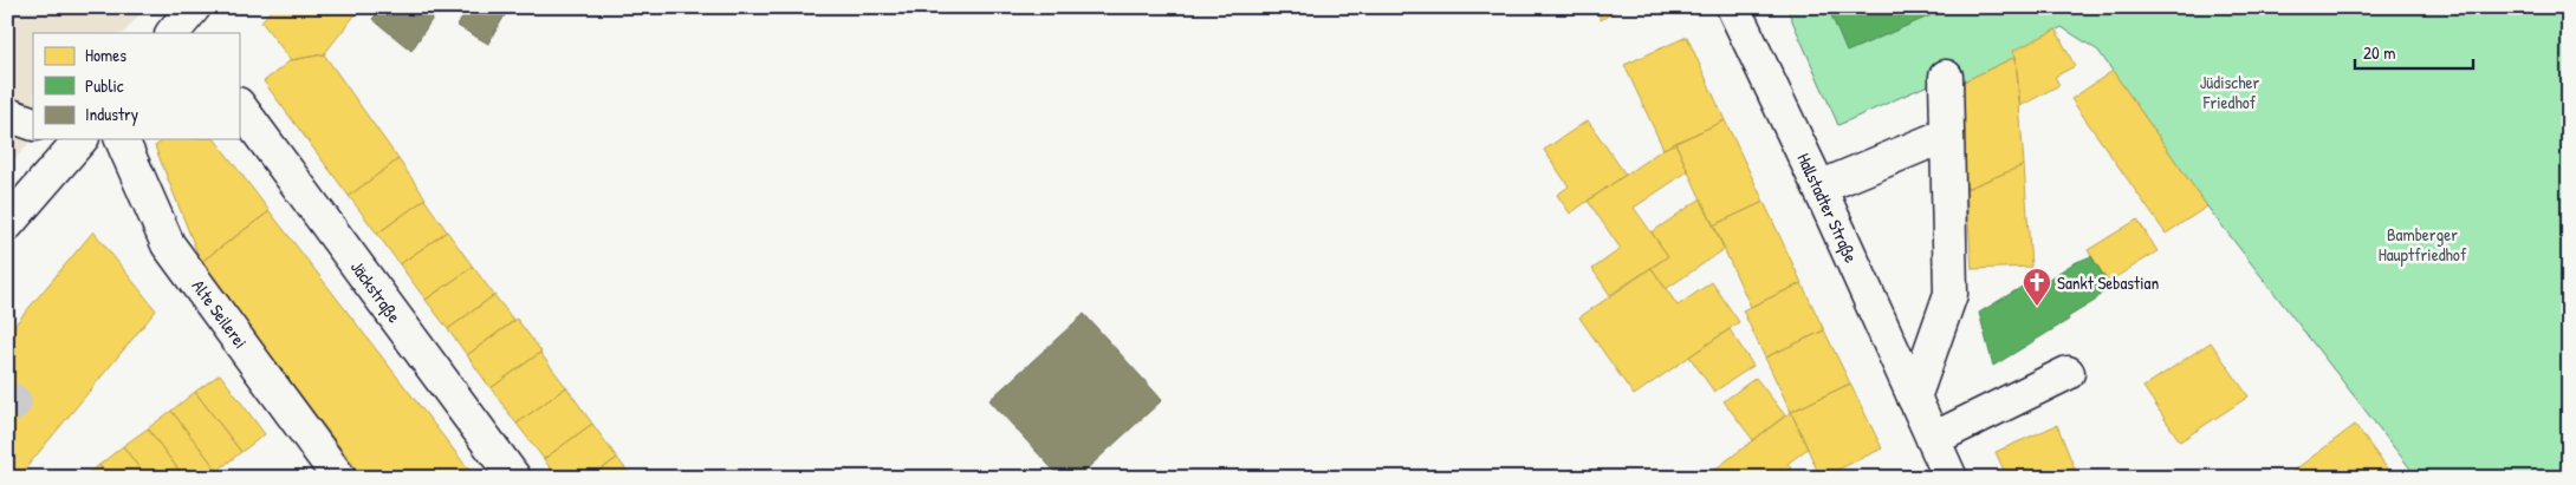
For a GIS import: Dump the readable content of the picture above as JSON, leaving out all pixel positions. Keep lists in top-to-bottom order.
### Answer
{
  "streets": {
    "street": ["Hallstadter Straße", "Jäckstraße", "Alte Seilerei"]
  },
  "parks": ["Jüdischer Friedhof", "Bamberger Hauptfriedhof"],
  "places": {
    "church": ["Sankt Sebastian"]
  },
  "legend": ["Homes", "Public", "Industry"],
  "scale_bar": "20 m"
}
